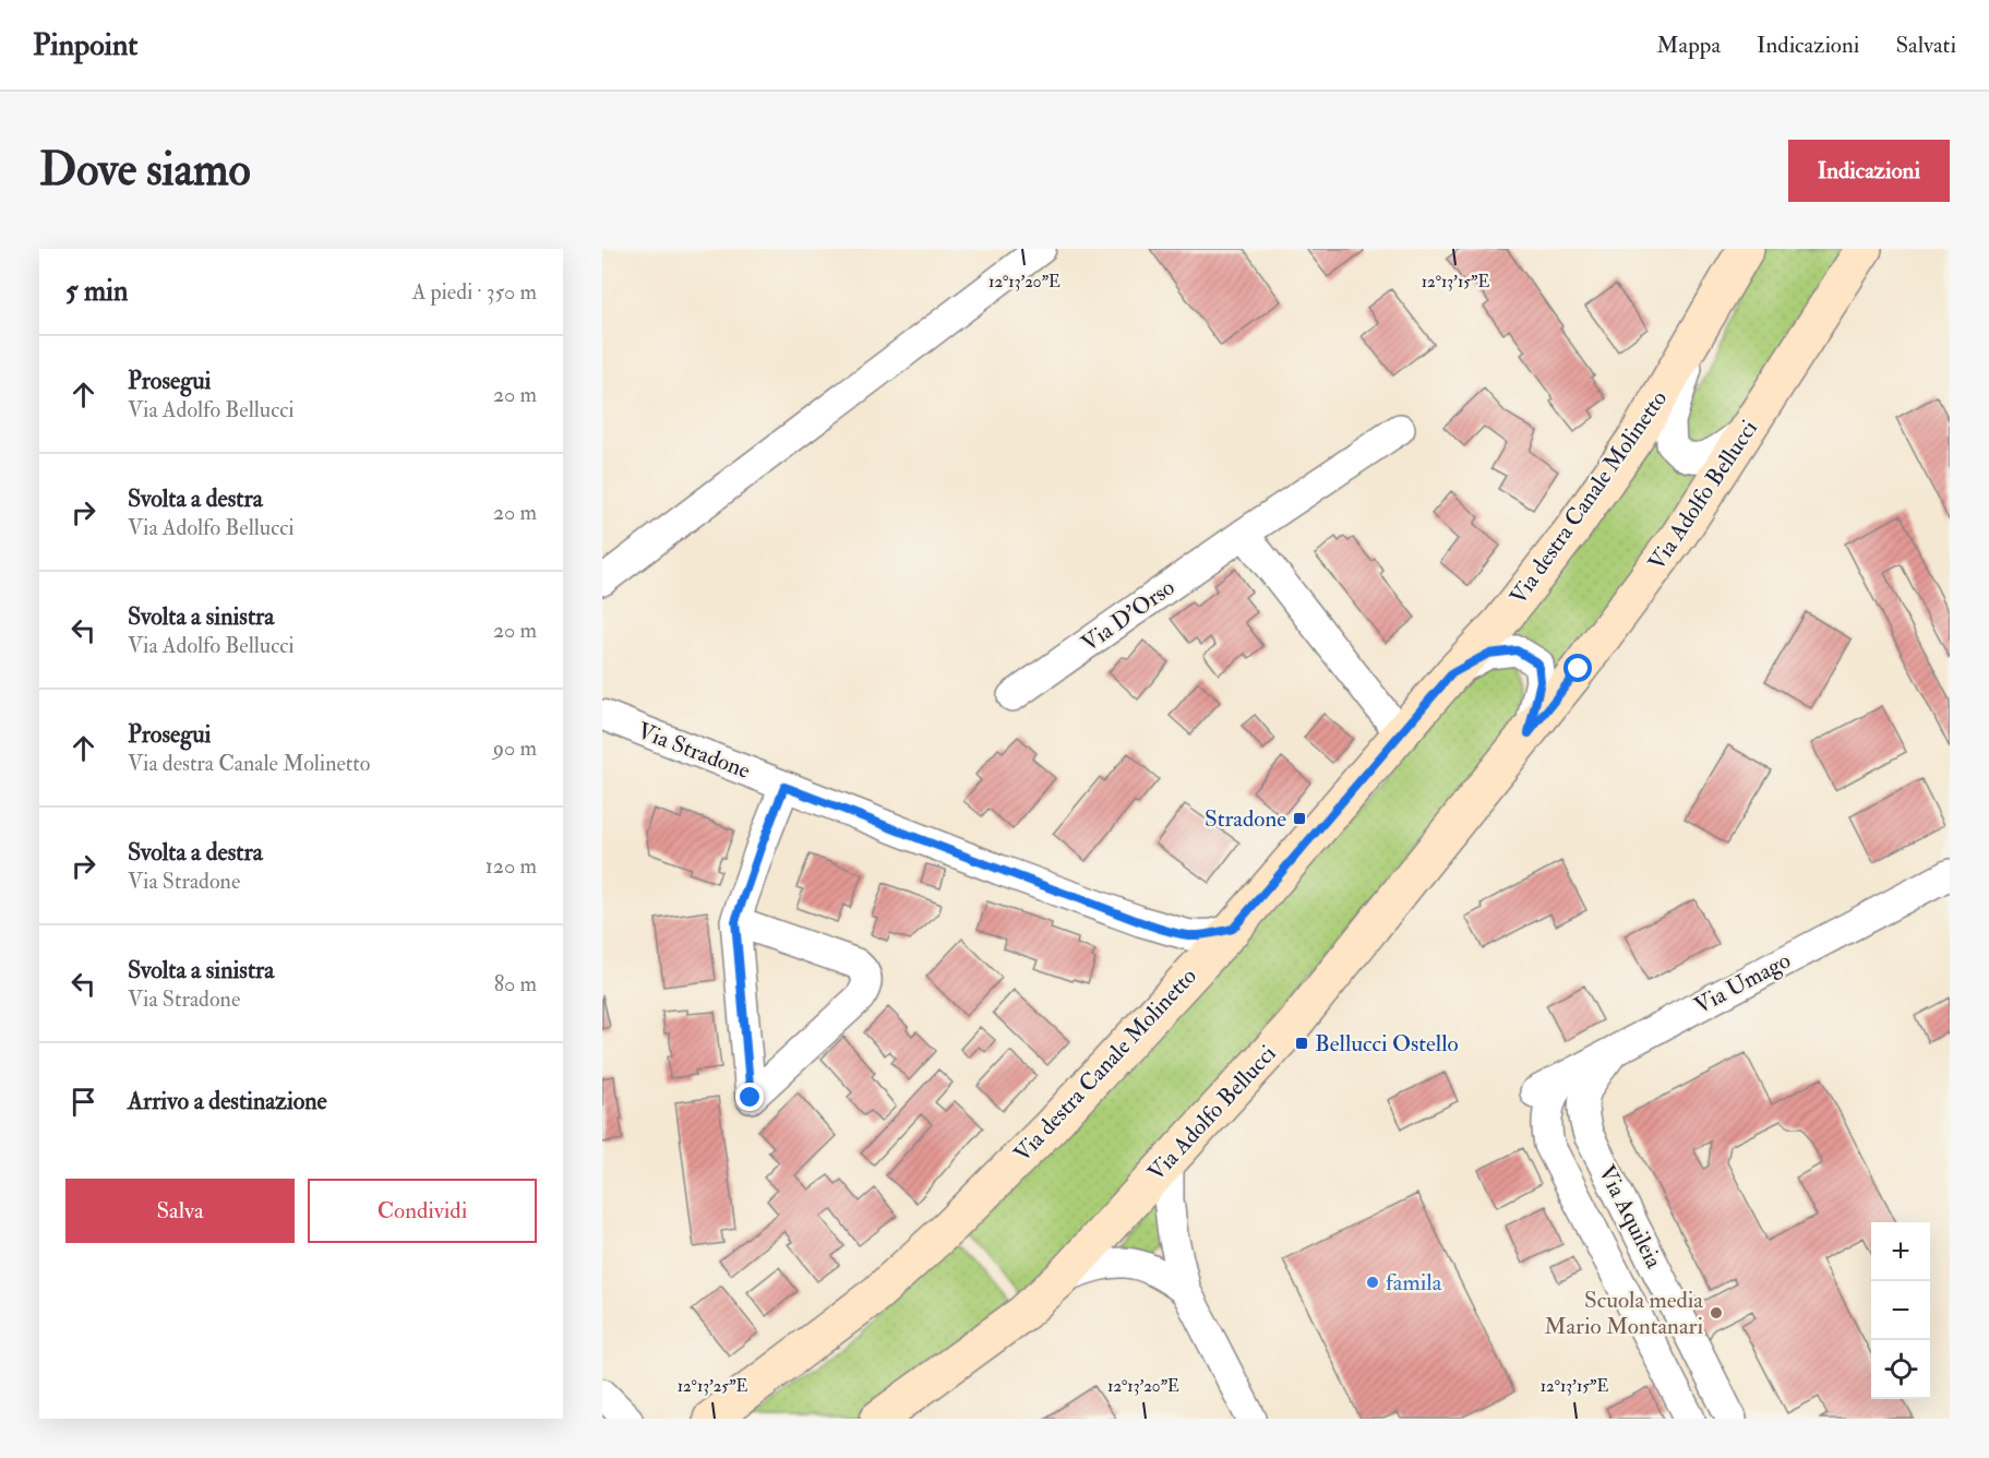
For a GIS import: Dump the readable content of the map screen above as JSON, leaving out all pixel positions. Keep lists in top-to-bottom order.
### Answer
{
  "streets": {
    "street": [
      "Via Adolfo Bellucci",
      "Via destra Canale Molinetto",
      "Via D'Orso",
      "Via Stradone",
      "Via Umago",
      "Via Aquileia"
    ]
  },
  "crossings": [
    ["Via Adolfo Bellucci", "Via destra Canale Molinetto"],
    ["Via destra Canale Molinetto", "Via Stradone"],
    ["Via Umago", "Via Aquileia"]
  ],
  "places": {
    "transit": ["Stradone", "Bellucci Ostello"],
    "other": ["famila", "Scuola media Mario Montanari"]
  },
  "page": {
    "header": "Pinpoint",
    "nav": ["Mappa", "Indicazioni", "Salvati"],
    "buttons": [
      "Indicazioni",
      ["Salva", "Condividi"]
    ],
    "title": "Dove siamo",
    "heading": ["5 min", "A piedi · 350 m"],
    "list": [
      ["Prosegui", "Via Adolfo Bellucci", "20 m"],
      ["Svolta a destra", "Via Adolfo Bellucci", "20 m"],
      ["Svolta a sinistra", "Via Adolfo Bellucci", "20 m"],
      ["Prosegui", "Via destra Canale Molinetto", "90 m"],
      ["Svolta a destra", "Via Stradone", "120 m"],
      ["Svolta a sinistra", "Via Stradone", "80 m"],
      "Arrivo a destinazione"
    ],
    "map_buttons": ["+", "−"]
  },
  "coordinates": ["12°13'20\"E", "12°13'15\"E", "12°13'25\"E"]
}
